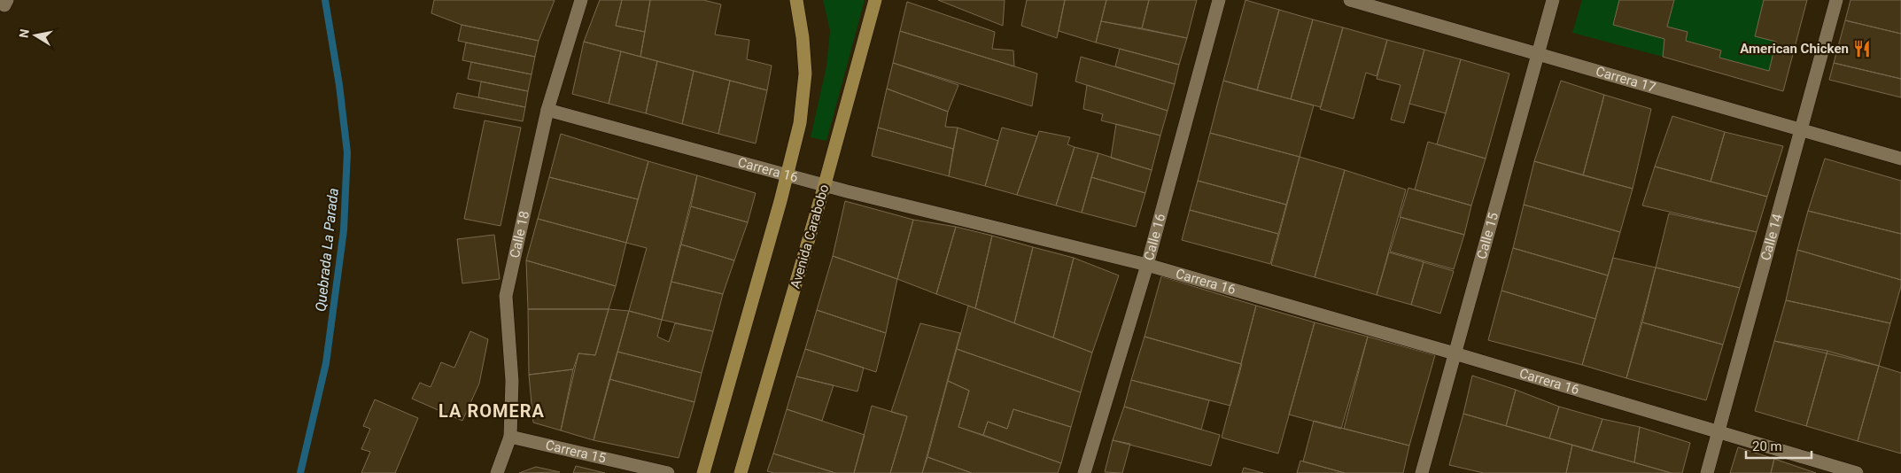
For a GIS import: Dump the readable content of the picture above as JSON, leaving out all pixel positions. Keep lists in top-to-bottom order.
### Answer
{
  "streets": {
    "main road": ["Avenida Carabobo"],
    "street": [
      "Carrera 17",
      "Carrera 16",
      "Calle 18",
      "Calle 15",
      "Calle 14",
      "Calle 16",
      "Carrera 15"
    ]
  },
  "crossings": [
    ["Carrera 17", "Calle 15"],
    ["Carrera 17", "Calle 14"],
    ["Carrera 16", "Calle 18"],
    ["Carrera 16", "Avenida Carabobo"],
    ["Carrera 16", "Calle 15"],
    ["Carrera 16", "Calle 14"],
    ["Carrera 16", "Calle 16"],
    ["Calle 18", "Carrera 15"]
  ],
  "districts": ["LA ROMERA"],
  "water": ["Quebrada La Parada"],
  "places": {
    "restaurant": ["American Chicken"]
  },
  "scale_bar": "20 m",
  "north": "left"
}
